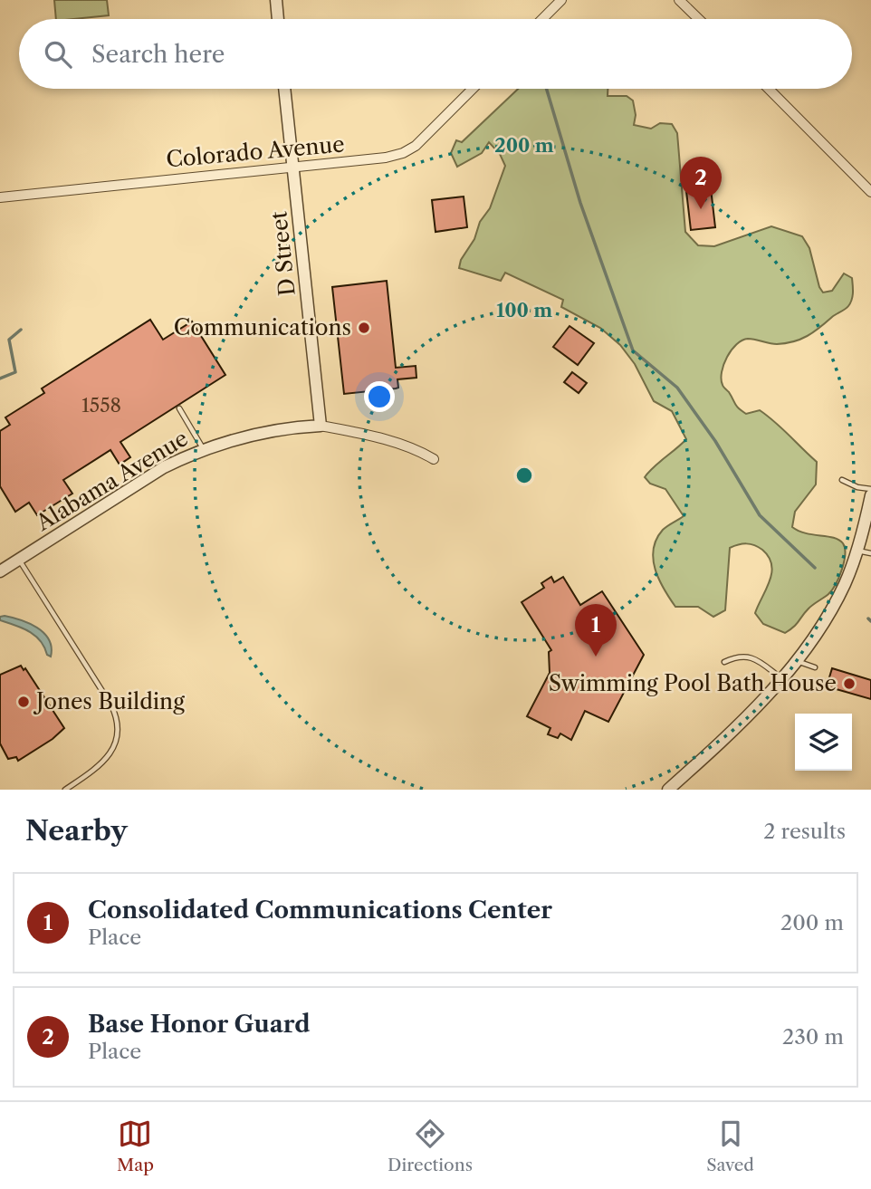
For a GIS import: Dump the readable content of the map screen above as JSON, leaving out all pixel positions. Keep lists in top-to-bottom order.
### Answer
{
  "streets": {
    "street": ["Colorado Avenue", "D Street", "Alabama Avenue"]
  },
  "crossings": [
    ["Colorado Avenue", "D Street"],
    ["D Street", "Alabama Avenue"]
  ],
  "places": ["Communications", "Swimming Pool Bath House", "Jones Building"],
  "house_numbers": ["1558"],
  "page": {
    "search": "Search here",
    "pins": ["2", "1"],
    "heading": ["Nearby", "2 results"],
    "list": [
      {
        "mark": "1",
        "name": "Consolidated Communications Center",
        "note": "Place",
        "value": "200 m"
      },
      {
        "mark": "2",
        "name": "Base Honor Guard",
        "note": "Place",
        "value": "230 m"
      }
    ],
    "nav": ["Map", "Directions", "Saved"]
  },
  "rings": ["200 m", "100 m"]
}
